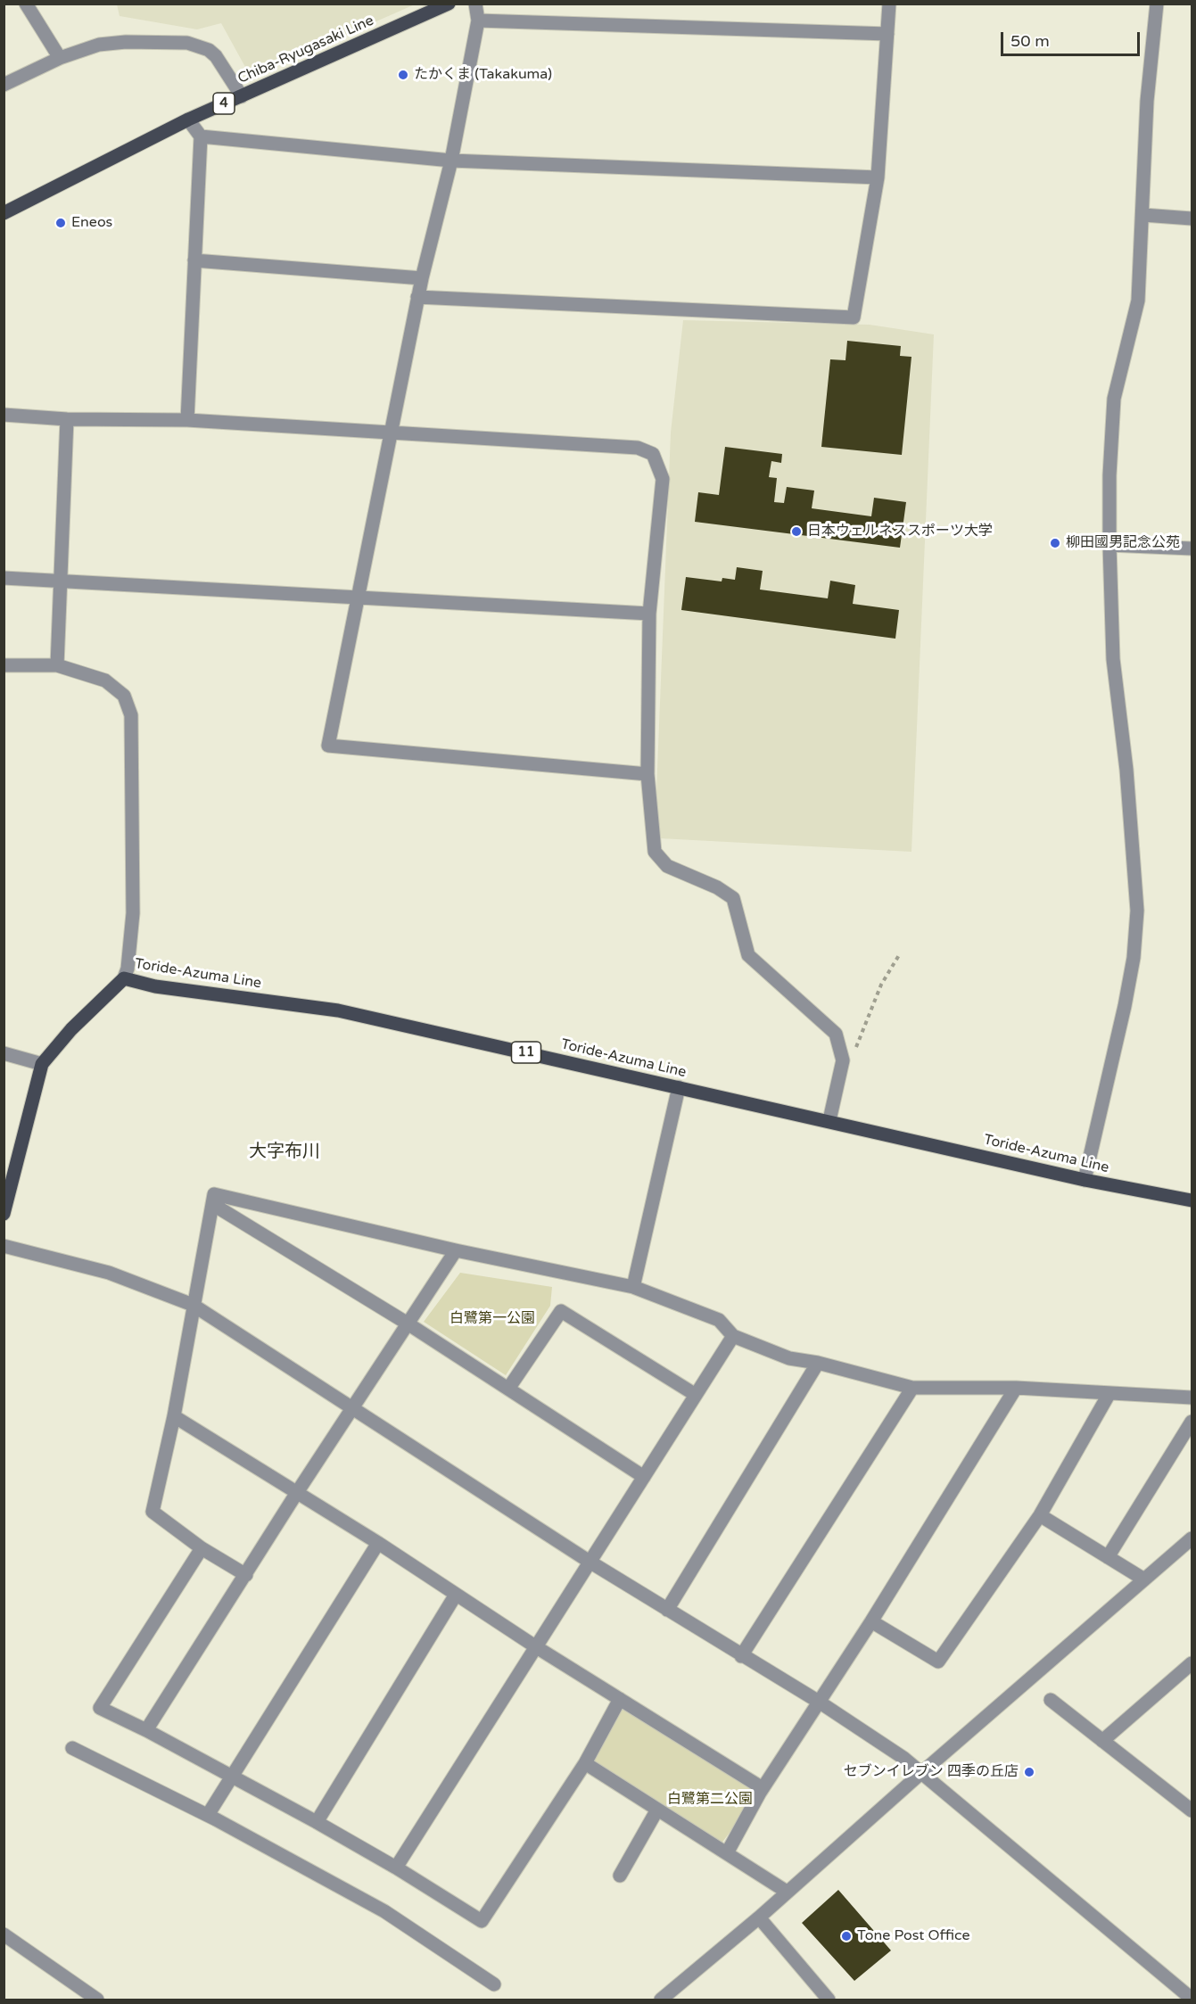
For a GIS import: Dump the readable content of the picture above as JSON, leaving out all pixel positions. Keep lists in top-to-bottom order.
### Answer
{
  "streets": {
    "main road": [
      "Chiba-Ryugasaki Line",
      "4",
      "Toride-Azuma Line",
      "11"
    ]
  },
  "districts": ["大字布川"],
  "parks": ["白鷺第一公園", "白鷺第二公園"],
  "places": [
    "たかくま (Takakuma)",
    "Eneos",
    "日本ウェルネススポーツ大学",
    "柳田國男記念公苑",
    "セブンイレブン 四季の丘店",
    "Tone Post Office"
  ],
  "scale_bar": "50 m"
}
